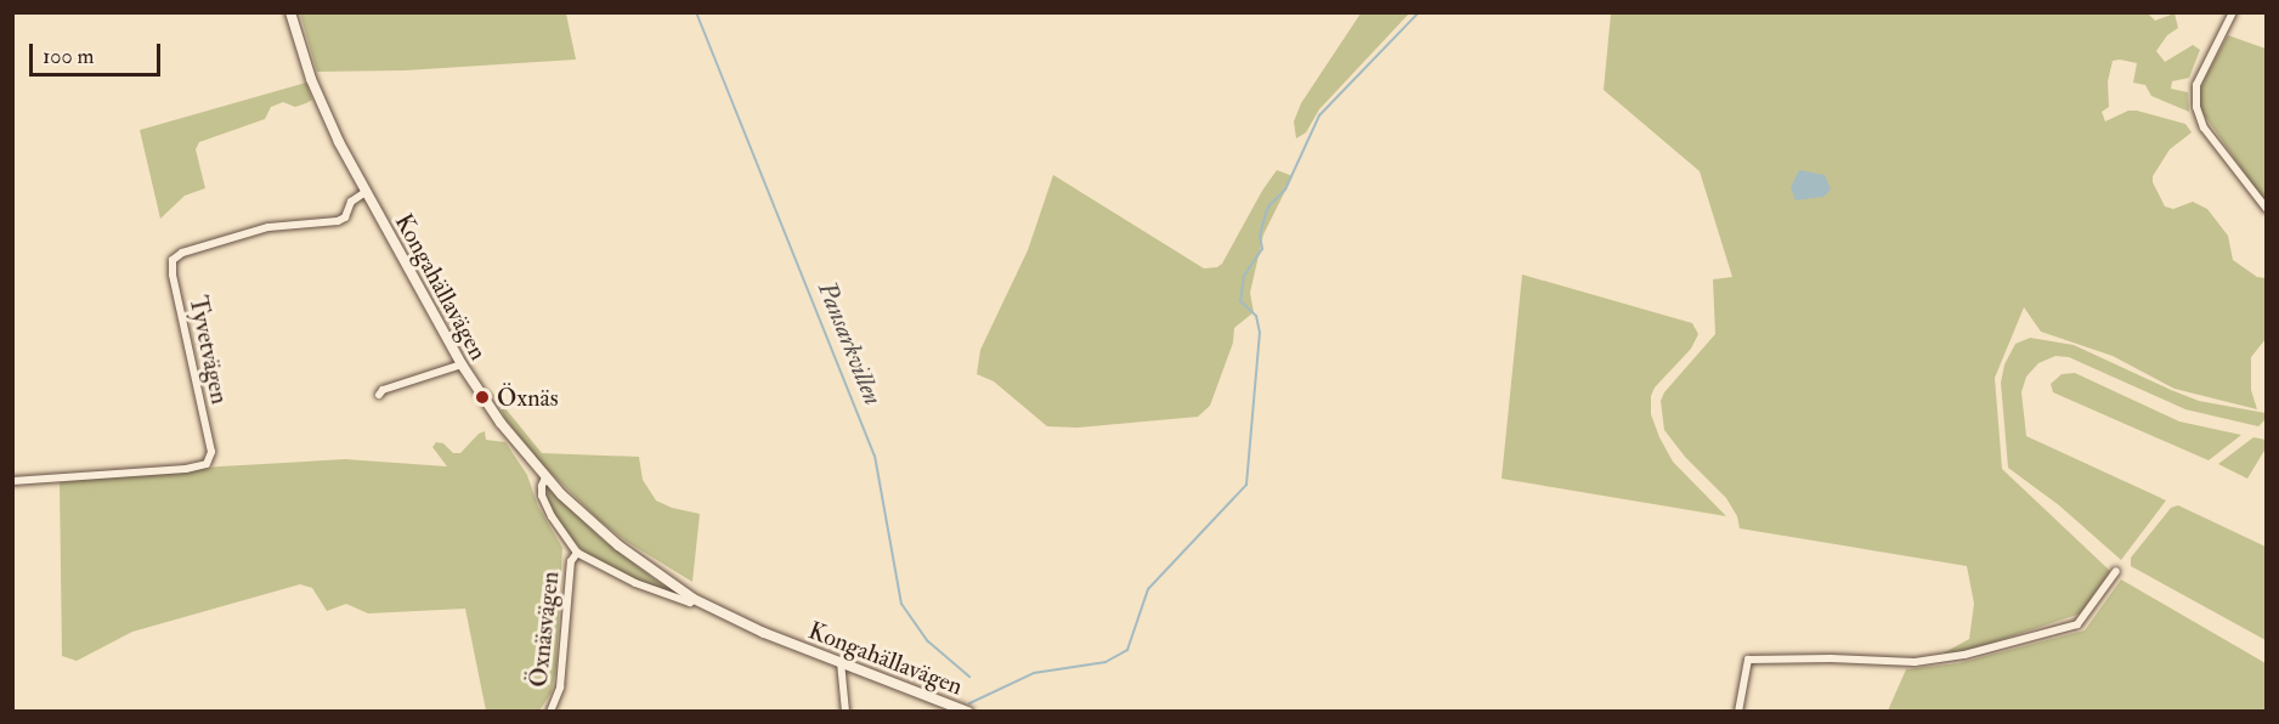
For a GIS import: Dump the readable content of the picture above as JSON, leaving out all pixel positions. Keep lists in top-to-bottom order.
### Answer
{
  "streets": {
    "street": ["Kongahällavägen", "Tyvetvägen", "Öxnäsvägen"]
  },
  "crossings": [
    ["Kongahällavägen", "Tyvetvägen"],
    ["Kongahällavägen", "Öxnäsvägen"]
  ],
  "water": ["Pansarkvillen"],
  "places": ["Öxnäs"],
  "scale_bar": "100 m"
}
